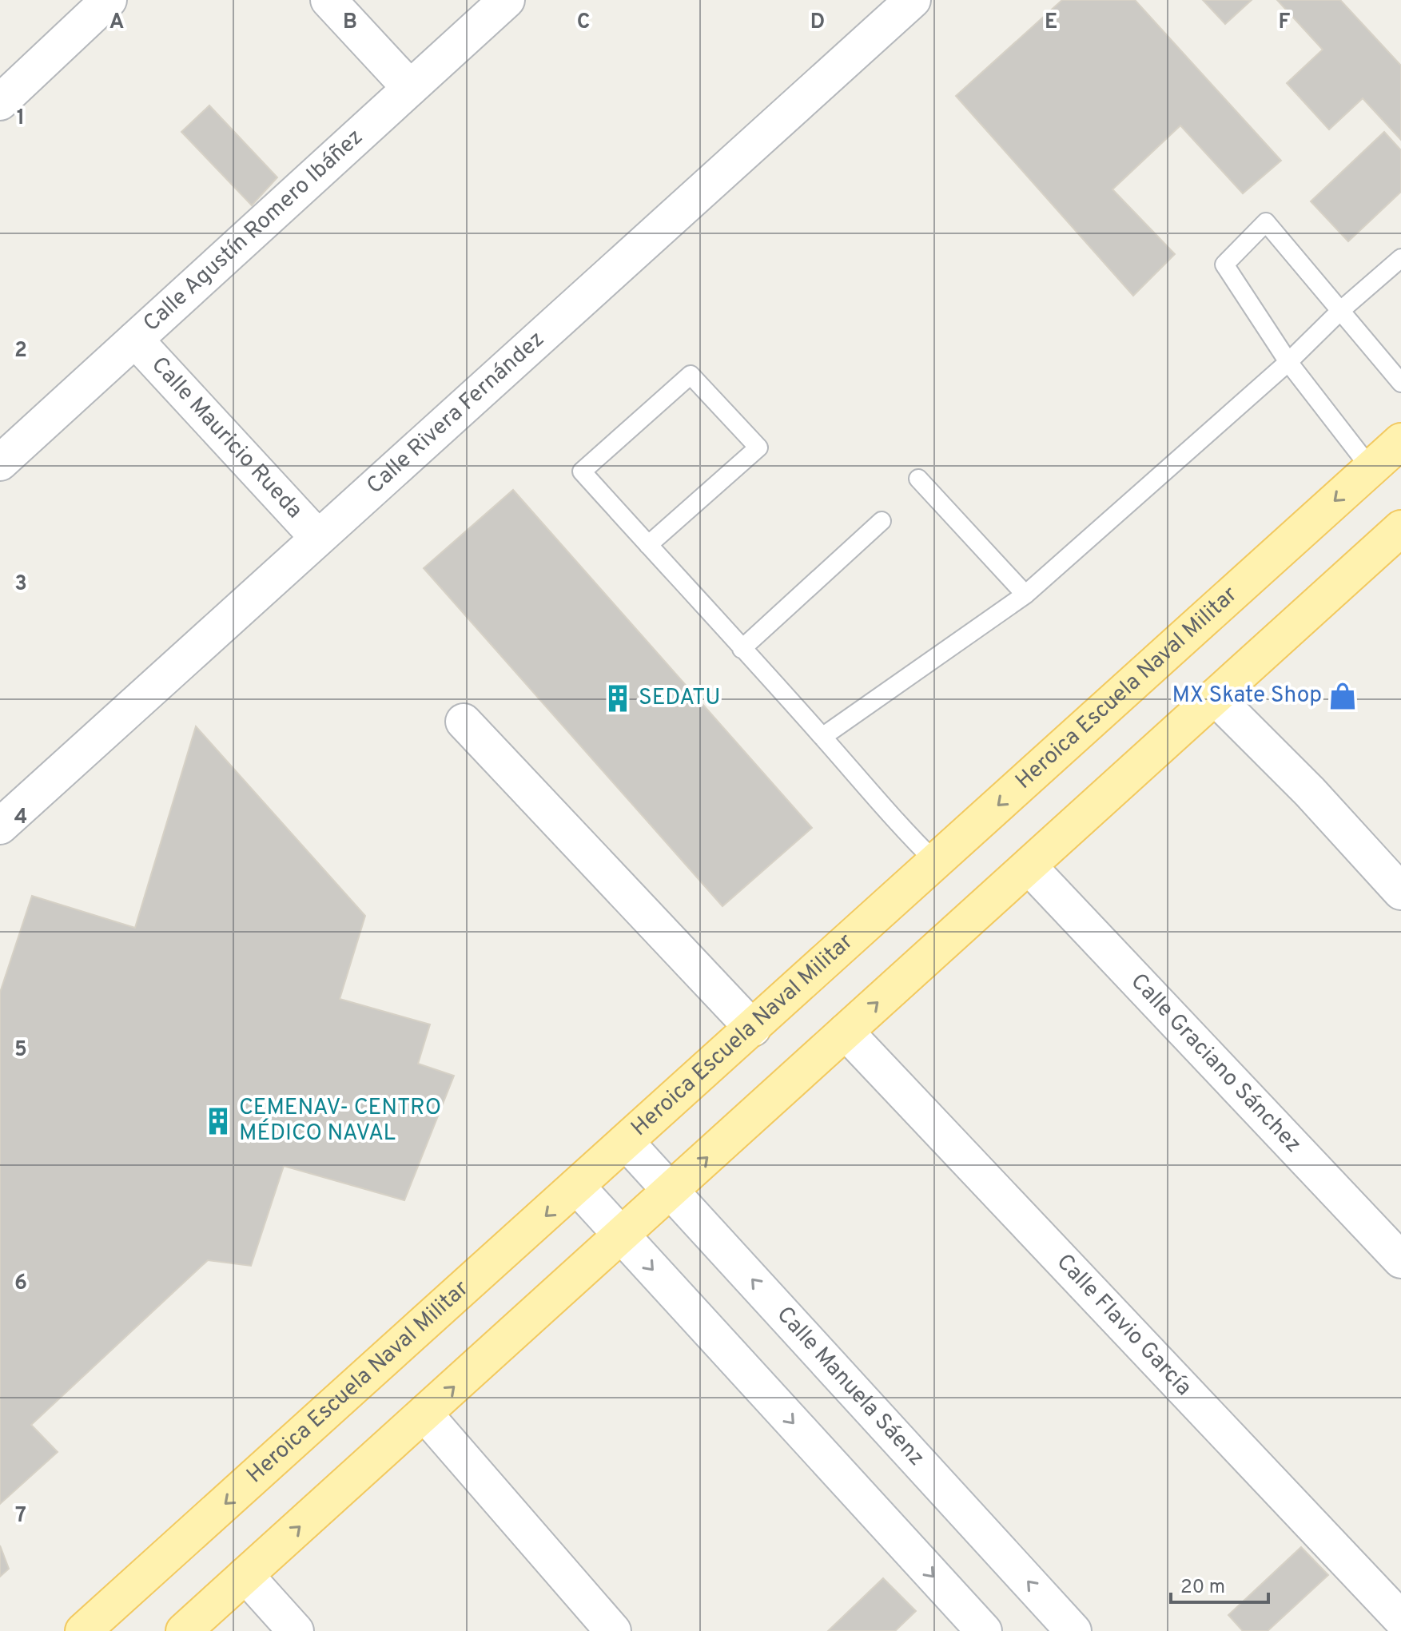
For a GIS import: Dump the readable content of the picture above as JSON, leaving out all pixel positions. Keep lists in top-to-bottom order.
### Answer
{
  "streets": {
    "main road": ["Heroica Escuela Naval Militar"],
    "street": [
      "Calle Agustín Romero Ibáñez",
      "Calle Rivera Fernández",
      "Calle Mauricio Rueda",
      "Calle Graciano Sánchez",
      "Calle Flavio García",
      "Calle Manuela Sáenz"
    ]
  },
  "crossings": [
    ["Calle Agustín Romero Ibáñez", "Calle Mauricio Rueda"],
    ["Calle Rivera Fernández", "Calle Mauricio Rueda"],
    ["Heroica Escuela Naval Militar", "Calle Manuela Sáenz"]
  ],
  "places": {
    "shop": ["MX Skate Shop"],
    "building": ["SEDATU", "CEMENAV- CENTRO MÉDICO NAVAL"]
  },
  "scale_bar": "20 m",
  "grid": {
    "columns": [
      "A",
      "B",
      "C",
      "D",
      "E",
      "F"
    ],
    "rows": [
      "1",
      "2",
      "3",
      "4",
      "5",
      "6",
      "7"
    ]
  }
}
